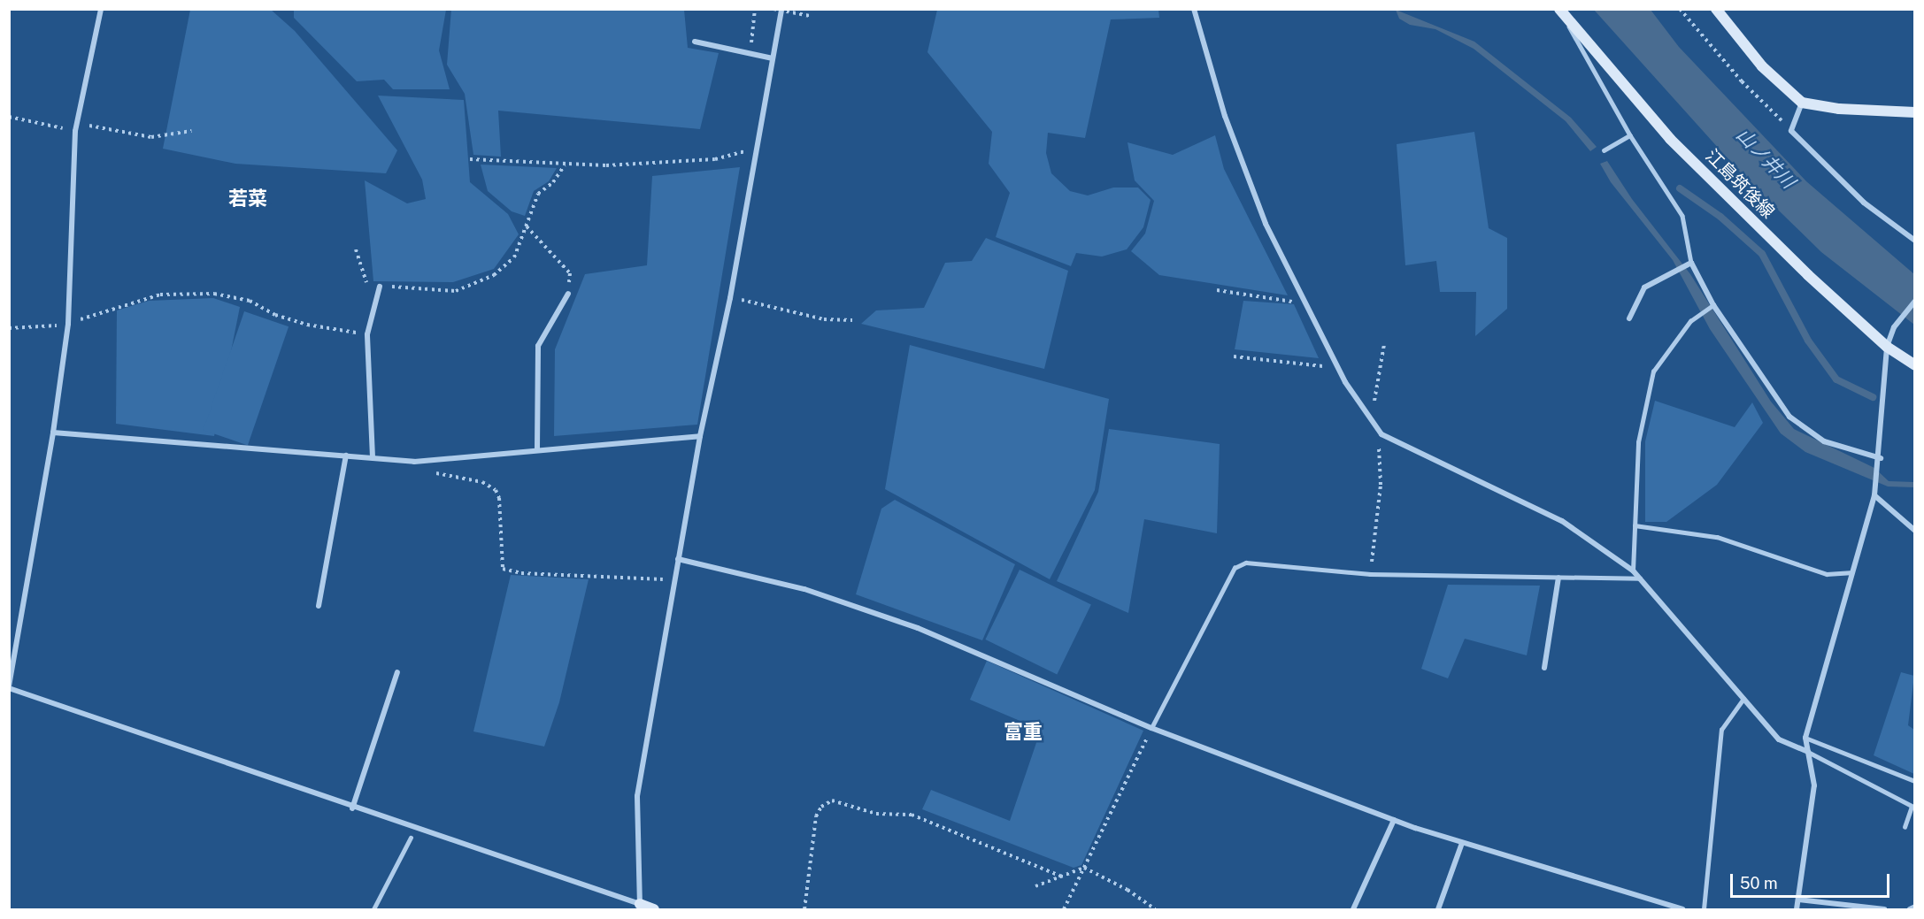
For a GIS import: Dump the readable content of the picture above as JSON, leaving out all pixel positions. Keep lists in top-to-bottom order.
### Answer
{
  "streets": {
    "main road": ["江島筑後線"]
  },
  "districts": ["若菜", "富重"],
  "water": ["山ノ井川"],
  "scale_bar": "50 m"
}
